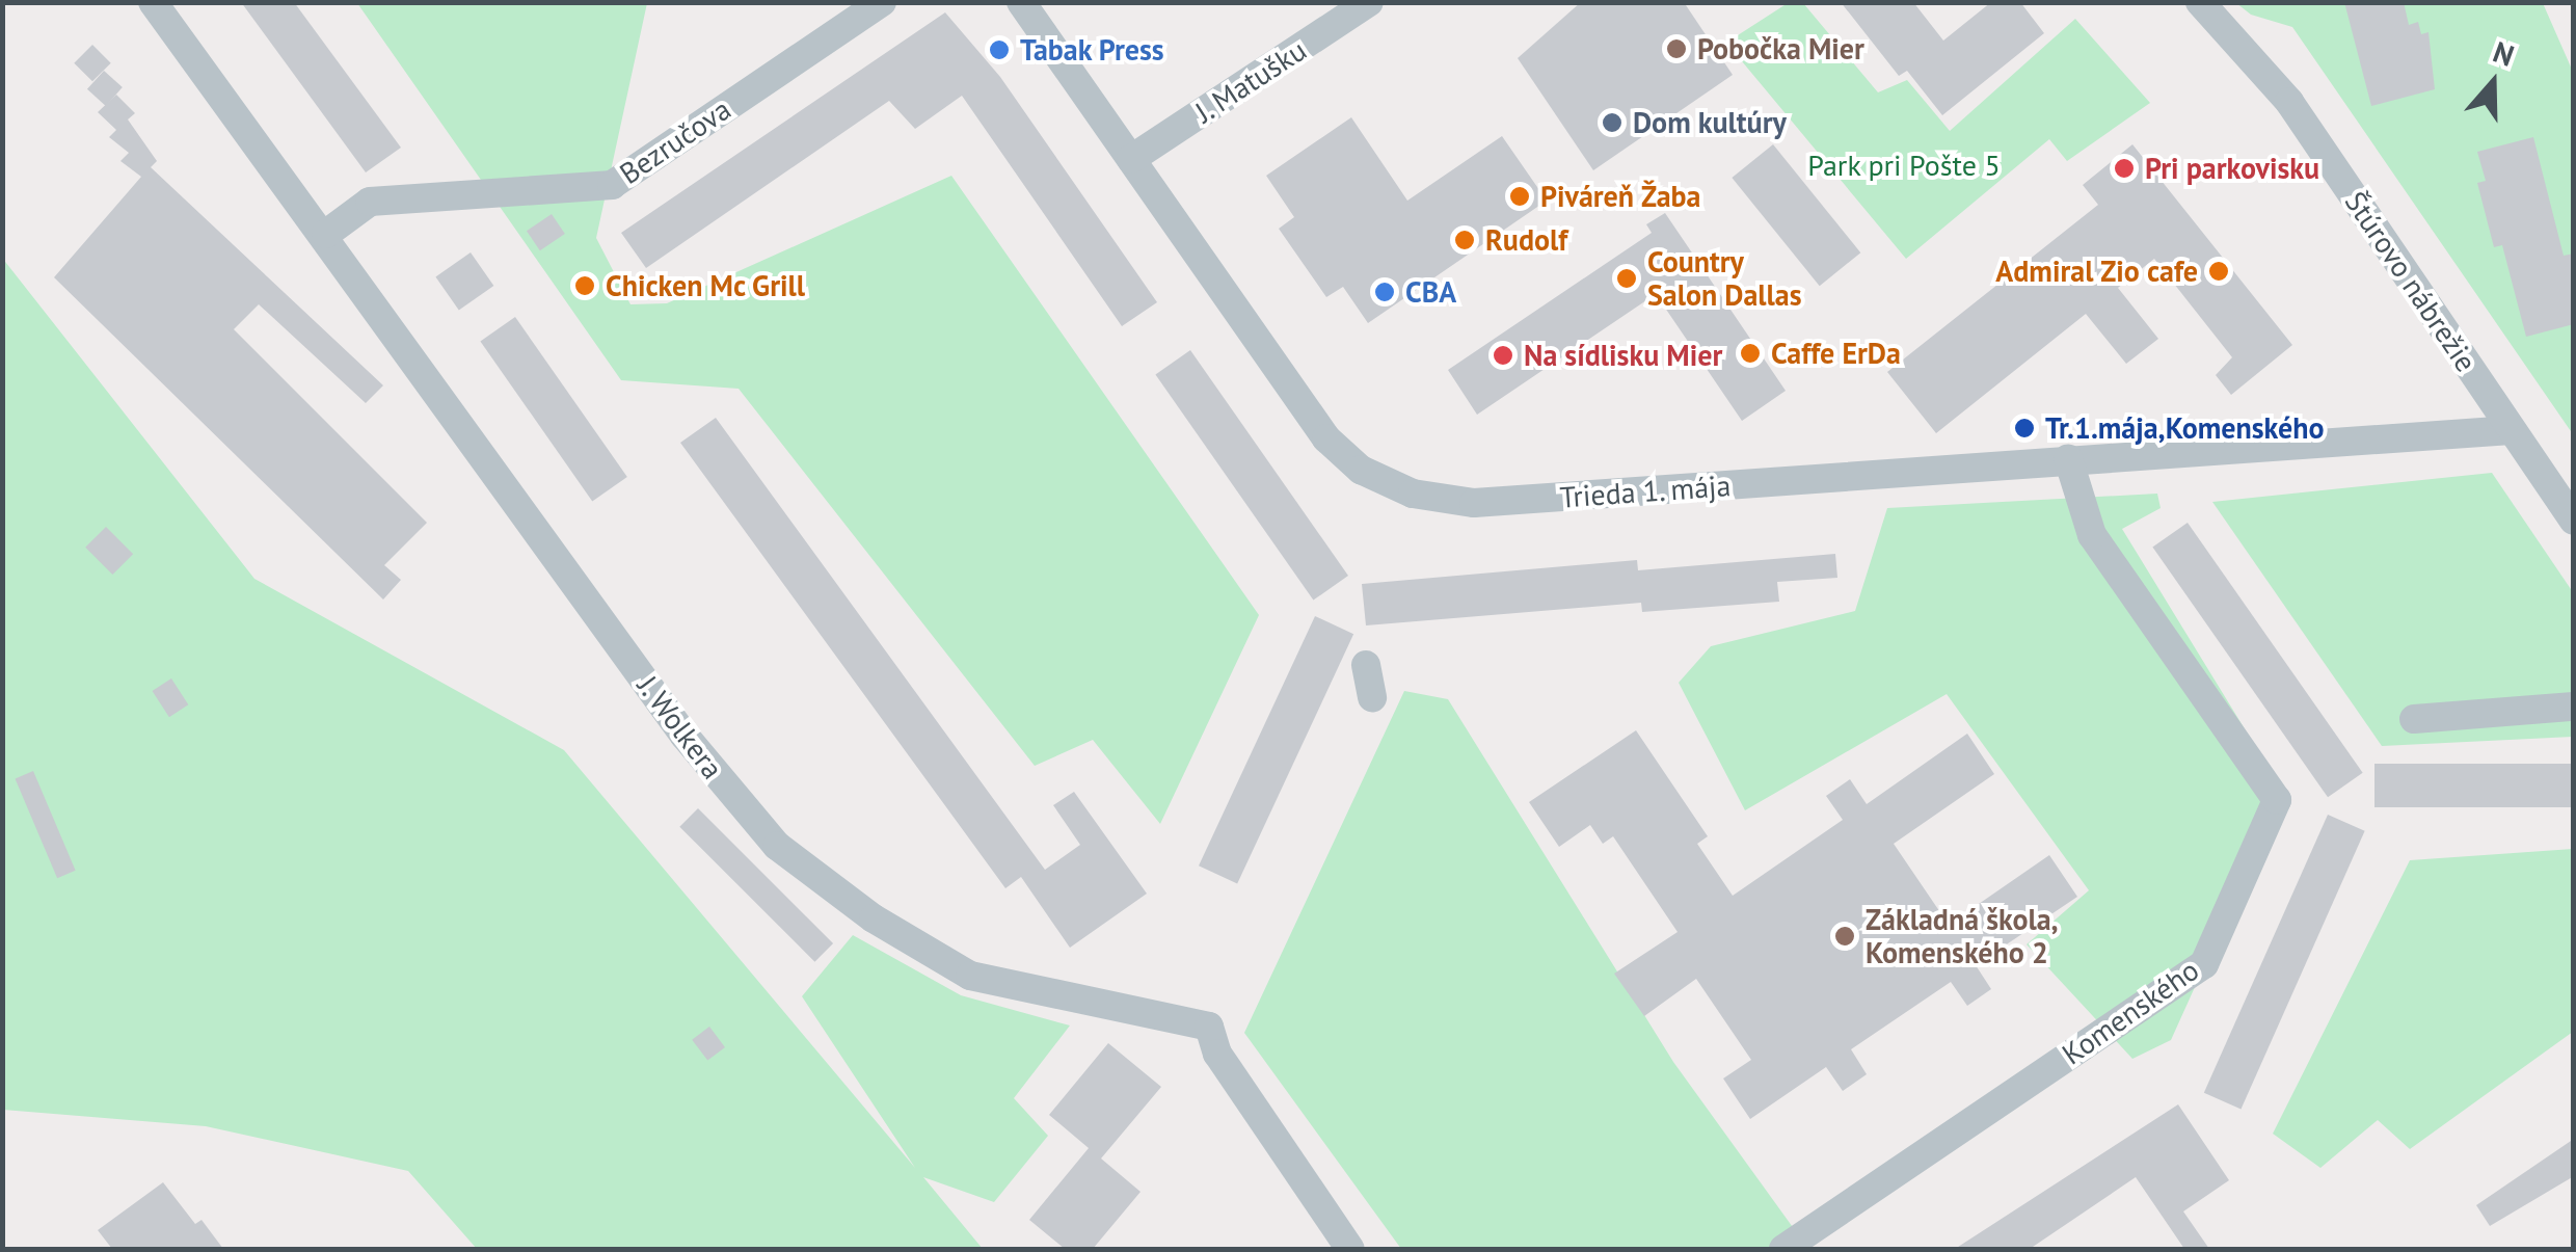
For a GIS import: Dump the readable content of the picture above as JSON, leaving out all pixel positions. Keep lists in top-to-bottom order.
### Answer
{
  "streets": {
    "street": [
      "J. Matušku",
      "Bezručova",
      "Štúrovo nábrežie",
      "Trieda 1. mája",
      "J. Wolkera",
      "Komenského"
    ]
  },
  "crossings": [
    ["J. Matušku", "Trieda 1. mája"],
    ["Bezručova", "J. Wolkera"],
    ["Štúrovo nábrežie", "Trieda 1. mája"],
    ["Trieda 1. mája", "Komenského"]
  ],
  "parks": ["Park pri Pošte 5"],
  "places": [
    "Pobočka Mier",
    "Tabak Press",
    "Dom kultúry",
    "Pri parkovisku",
    "Piváreň Žaba",
    "Rudolf",
    "Admiral Zio cafe",
    "Country Salon Dallas",
    "Chicken Mc Grill",
    "CBA",
    "Caffe ErDa",
    "Na sídlisku Mier",
    "Tr.1.mája,Komenského",
    "Základná škola, Komenského 2"
  ],
  "north": "top"
}
